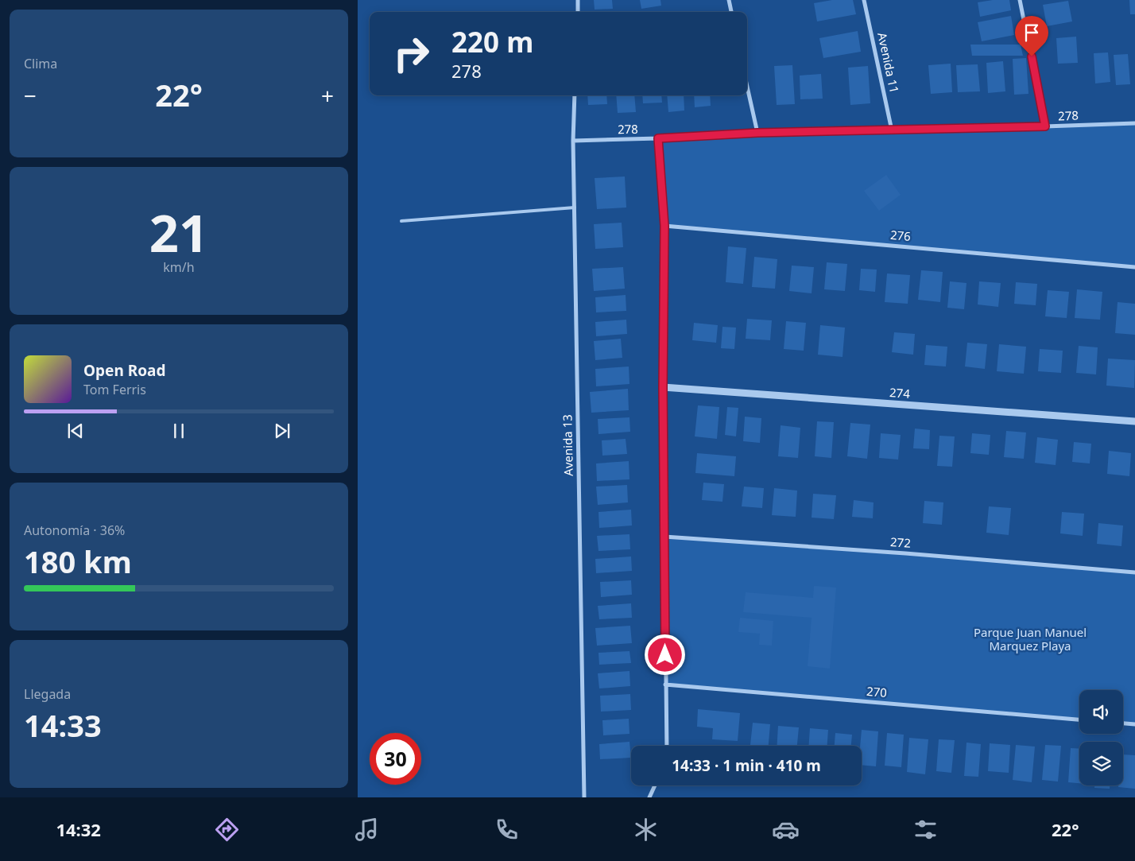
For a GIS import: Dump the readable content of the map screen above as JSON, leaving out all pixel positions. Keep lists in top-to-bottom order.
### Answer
{
  "streets": {
    "street": [
      "Avenida 11",
      "278",
      "276",
      "274",
      "Avenida 13",
      "272",
      "270"
    ]
  },
  "crossings": [
    ["Avenida 11", "278"],
    ["278", "Avenida 13"]
  ],
  "parks": ["Parque Juan Manuel Marquez Playa"],
  "page": {
    "tile": [
      "Clima",
      ["21", "km/h"],
      ["Autonomía · 36%", "180 km"],
      ["Llegada", "14:33"]
    ],
    "turn": ["220 m", "278"],
    "heat": ["−", "22°", "+"],
    "song": ["Open Road", "Tom Ferris"],
    "limit": "30",
    "trip": "14:33 · 1 min · 410 m",
    "tabs": ["14:32", "22°"]
  }
}
